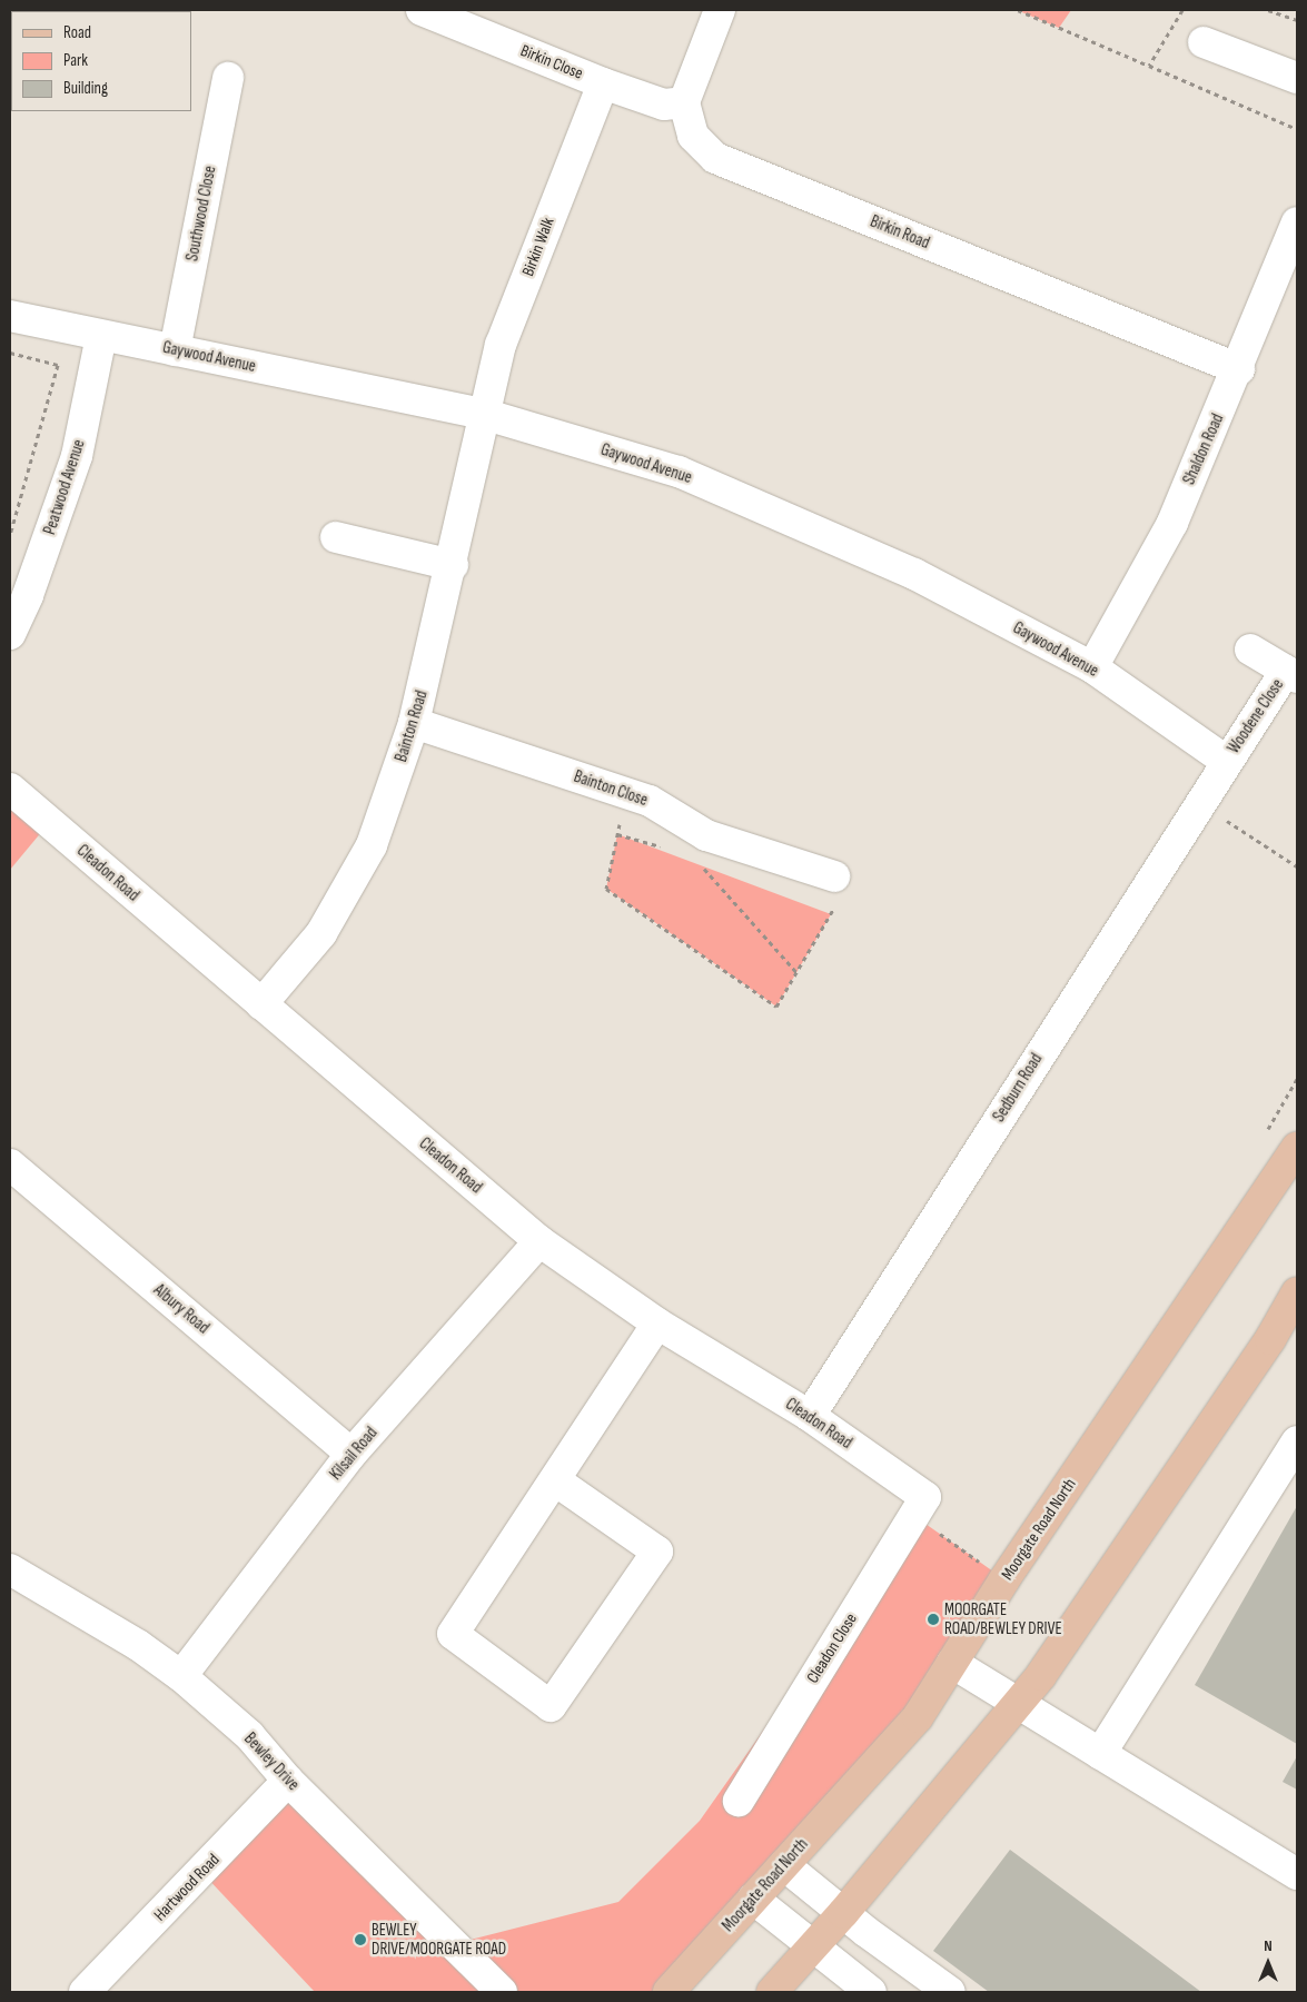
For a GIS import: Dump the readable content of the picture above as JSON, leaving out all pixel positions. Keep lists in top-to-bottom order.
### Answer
{
  "streets": {
    "main road": ["Moorgate Road North"],
    "street": [
      "Birkin Close",
      "Southwood Close",
      "Birkin Road",
      "Birkin Walk",
      "Gaywood Avenue",
      "Shaldon Road",
      "Peatwood Avenue",
      "Woodene Close",
      "Bainton Road",
      "Bainton Close",
      "Cleadon Road",
      "Sedburn Road",
      "Albury Road",
      "Kilsail Road",
      "Cleadon Close",
      "Bewley Drive",
      "Hartwood Road"
    ]
  },
  "crossings": [
    ["Birkin Close", "Birkin Road"],
    ["Birkin Close", "Birkin Walk"],
    ["Southwood Close", "Gaywood Avenue"],
    ["Birkin Road", "Shaldon Road"],
    ["Birkin Walk", "Gaywood Avenue"],
    ["Birkin Walk", "Bainton Road"],
    ["Gaywood Avenue", "Shaldon Road"],
    ["Gaywood Avenue", "Peatwood Avenue"],
    ["Gaywood Avenue", "Woodene Close"],
    ["Gaywood Avenue", "Bainton Road"],
    ["Gaywood Avenue", "Sedburn Road"],
    ["Woodene Close", "Sedburn Road"],
    ["Bainton Road", "Bainton Close"],
    ["Bainton Road", "Cleadon Road"],
    ["Cleadon Road", "Sedburn Road"],
    ["Cleadon Road", "Kilsail Road"],
    ["Cleadon Road", "Cleadon Close"],
    ["Albury Road", "Kilsail Road"],
    ["Kilsail Road", "Bewley Drive"],
    ["Bewley Drive", "Hartwood Road"]
  ],
  "places": ["MOORGATE ROAD/BEWLEY DRIVE", "BEWLEY DRIVE/MOORGATE ROAD"],
  "legend": ["Road", "Park", "Building"],
  "north": "top"
}
